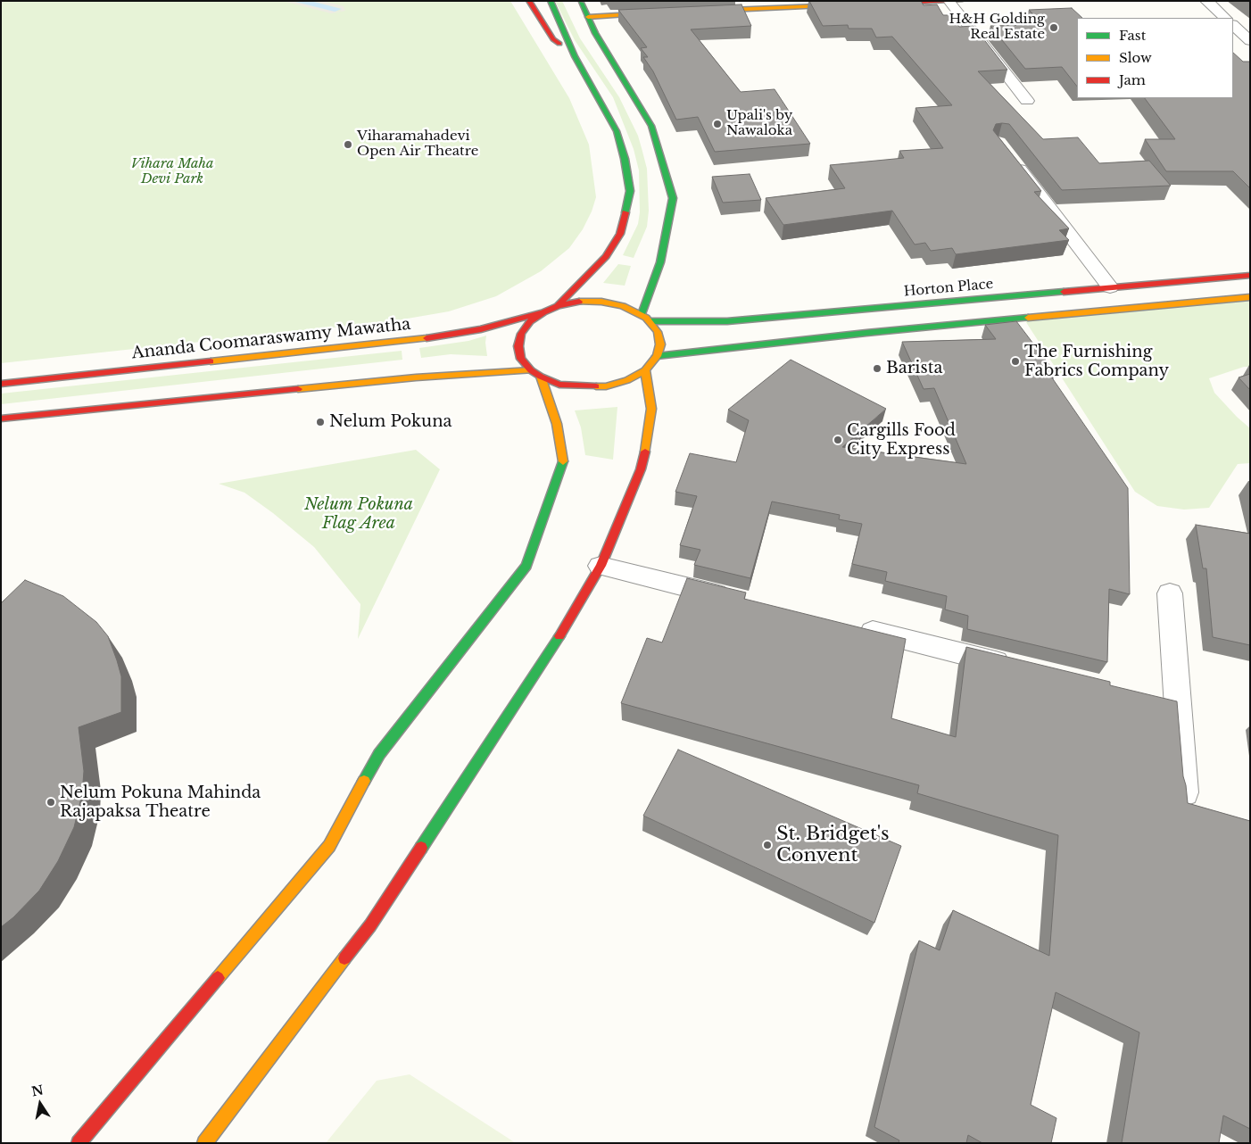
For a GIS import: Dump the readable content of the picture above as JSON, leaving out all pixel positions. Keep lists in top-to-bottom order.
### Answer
{
  "streets": {
    "main road": ["Horton Place", "Ananda Coomaraswamy Mawatha"]
  },
  "crossings": [
    ["Horton Place", "Ananda Coomaraswamy Mawatha"]
  ],
  "parks": ["Vihara Maha Devi Park", "Nelum Pokuna Flag Area"],
  "places": [
    "H&H Golding Real Estate",
    "Upali's by Nawaloka",
    "Viharamahadevi Open Air Theatre",
    "The Furnishing Fabrics Company",
    "Barista",
    "Nelum Pokuna",
    "Cargills Food City Express",
    "Nelum Pokuna Mahinda Rajapaksa Theatre",
    "St. Bridget's Convent"
  ],
  "legend": ["Fast", "Slow", "Jam"],
  "north": "top"
}
